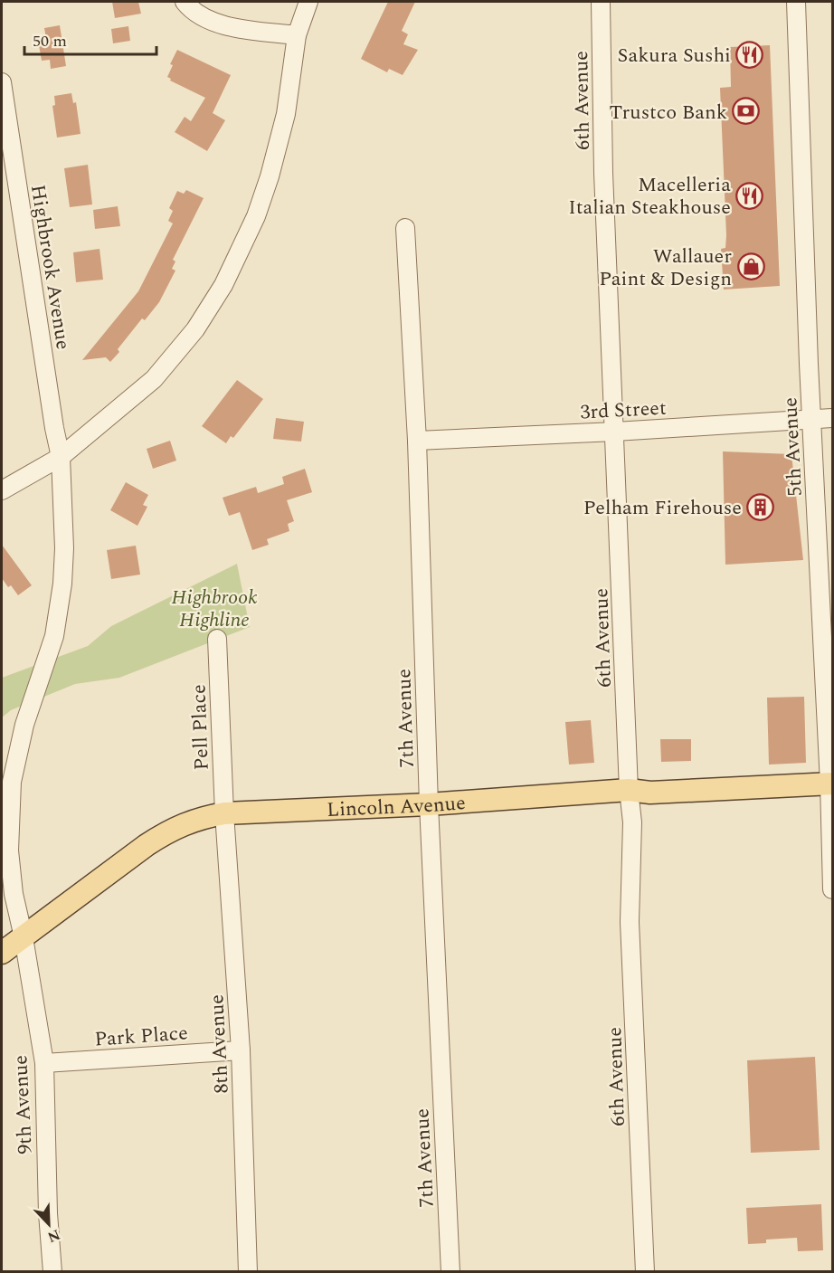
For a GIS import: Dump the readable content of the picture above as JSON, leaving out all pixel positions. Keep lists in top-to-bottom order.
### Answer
{
  "streets": {
    "main road": ["Lincoln Avenue"],
    "street": [
      "6th Avenue",
      "Highbrook Avenue",
      "3rd Street",
      "5th Avenue",
      "7th Avenue",
      "Pell Place",
      "Park Place",
      "8th Avenue",
      "9th Avenue"
    ]
  },
  "crossings": [
    ["6th Avenue", "3rd Street"],
    ["6th Avenue", "Lincoln Avenue"],
    ["Highbrook Avenue", "Lincoln Avenue"],
    ["Highbrook Avenue", "9th Avenue"],
    ["3rd Street", "5th Avenue"],
    ["3rd Street", "7th Avenue"],
    ["5th Avenue", "Lincoln Avenue"],
    ["7th Avenue", "Lincoln Avenue"],
    ["Pell Place", "Lincoln Avenue"],
    ["Pell Place", "8th Avenue"],
    ["Lincoln Avenue", "8th Avenue"],
    ["Lincoln Avenue", "9th Avenue"],
    ["Park Place", "8th Avenue"],
    ["Park Place", "9th Avenue"]
  ],
  "parks": ["Highbrook Highline"],
  "places": {
    "restaurant": ["Sakura Sushi", "Macelleria Italian Steakhouse"],
    "bank": ["Trustco Bank"],
    "shop": ["Wallauer Paint & Design"],
    "building": ["Pelham Firehouse"]
  },
  "scale_bar": "50 m",
  "north": "bottom right"
}
